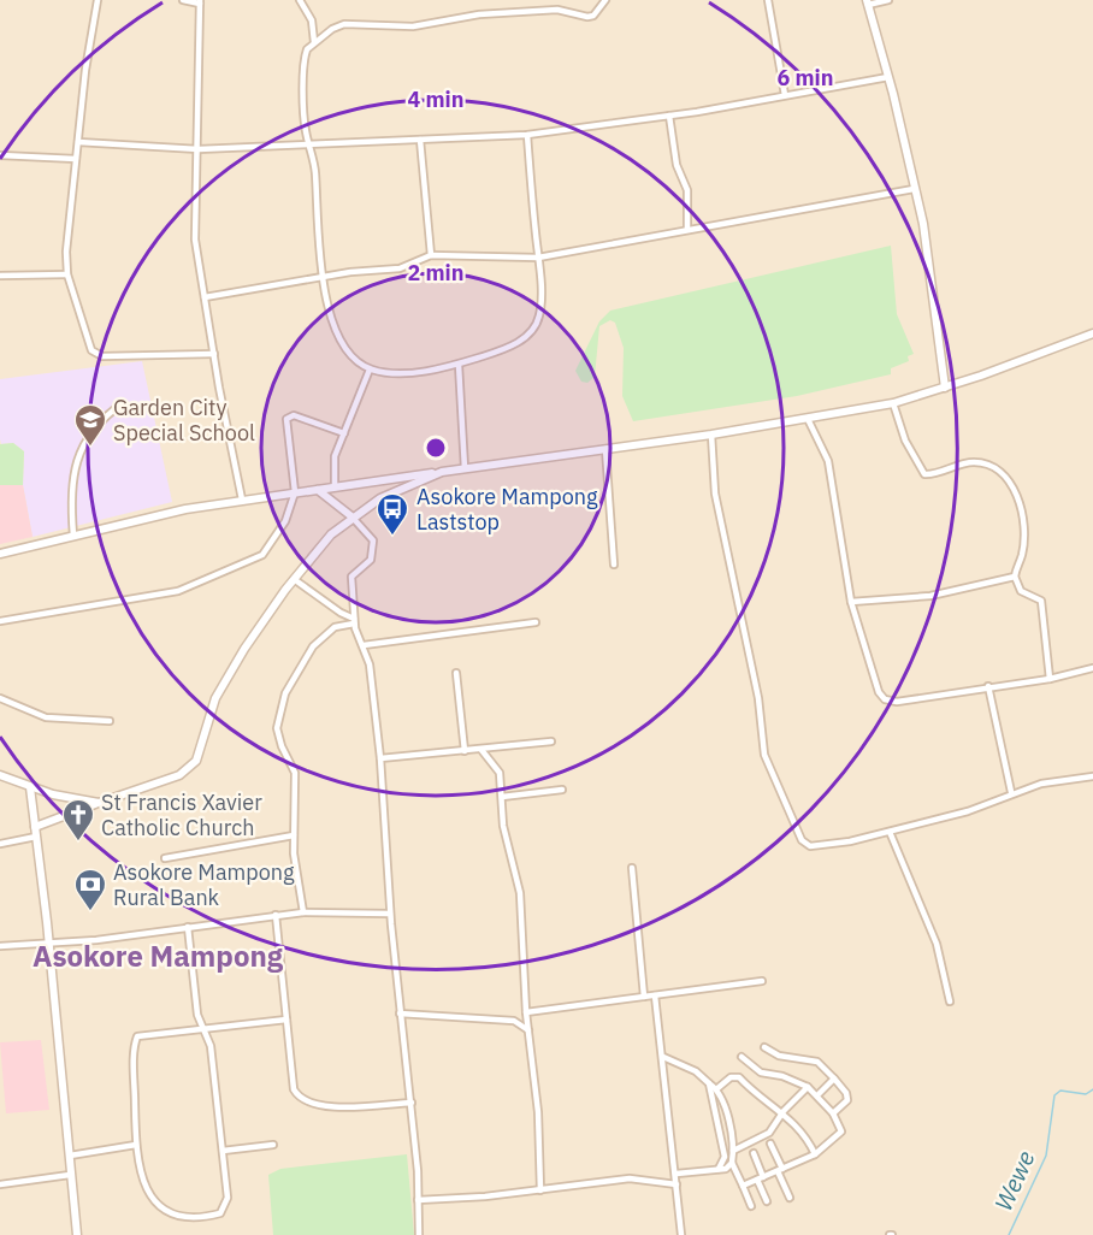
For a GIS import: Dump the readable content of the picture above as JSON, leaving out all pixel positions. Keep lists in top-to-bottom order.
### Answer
{
  "districts": ["Asokore Mampong"],
  "water": ["Wewe"],
  "places": {
    "school or university": ["Garden City Special School"],
    "bus stop": ["Asokore Mampong Laststop"],
    "church": ["St Francis Xavier Catholic Church"],
    "bank": ["Asokore Mampong Rural Bank"]
  },
  "rings": ["6 min", "4 min", "2 min"]
}
